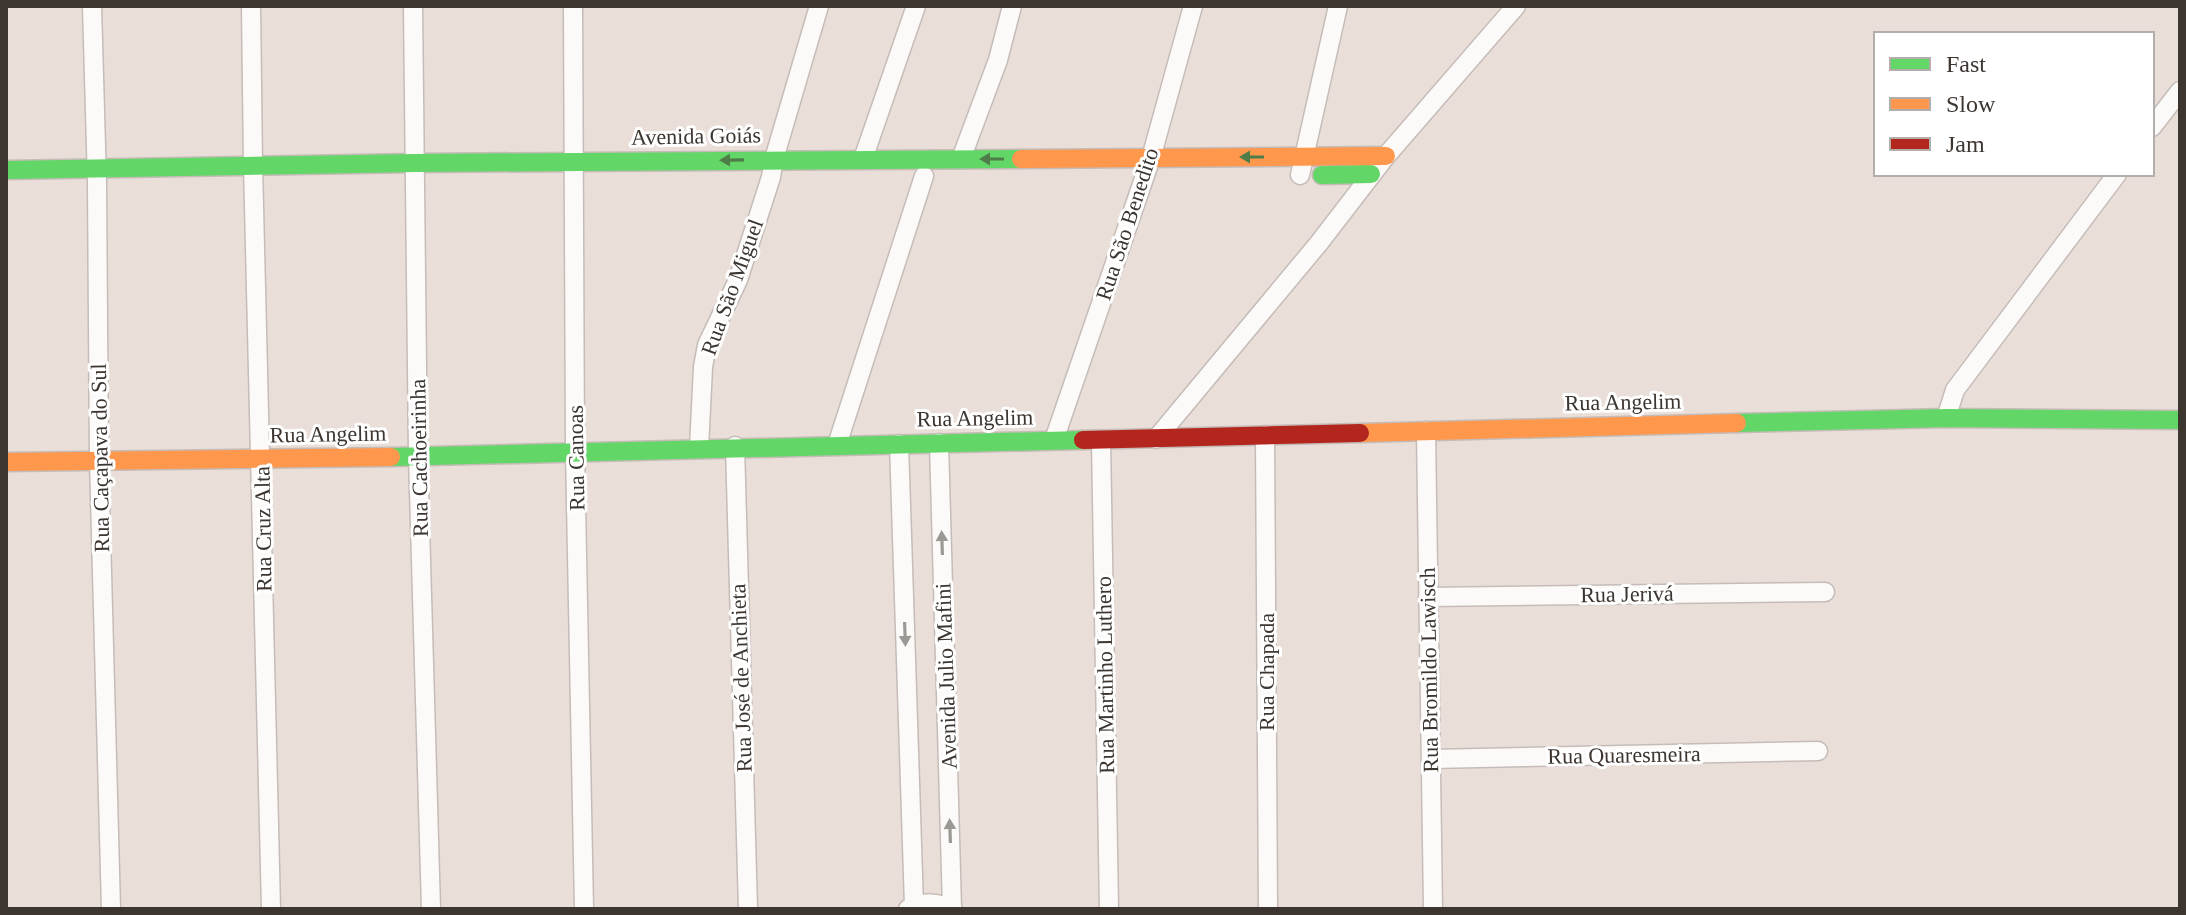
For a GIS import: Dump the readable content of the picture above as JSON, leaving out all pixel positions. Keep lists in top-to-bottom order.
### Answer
{
  "streets": {
    "street": [
      "Avenida Goiás",
      "Rua São Benedito",
      "Rua São Miguel",
      "Rua Angelim",
      "Rua Caçapava do Sul",
      "Rua Cachoeirinha",
      "Rua Canoas",
      "Rua Cruz Alta",
      "Rua Jerivá",
      "Rua Bromildo Lawisch",
      "Rua Chapada",
      "Rua Martinho Luthero",
      "Avenida Julio Mafini",
      "Rua José de Anchieta",
      "Rua Quaresmeira"
    ]
  },
  "crossings": [
    ["Avenida Goiás", "Rua São Benedito"],
    ["Avenida Goiás", "Rua São Miguel"],
    ["Avenida Goiás", "Rua Caçapava do Sul"],
    ["Avenida Goiás", "Rua Cachoeirinha"],
    ["Avenida Goiás", "Rua Canoas"],
    ["Avenida Goiás", "Rua Cruz Alta"],
    ["Rua São Benedito", "Rua Angelim"],
    ["Rua São Miguel", "Rua Angelim"],
    ["Rua Angelim", "Rua Caçapava do Sul"],
    ["Rua Angelim", "Rua Cachoeirinha"],
    ["Rua Angelim", "Rua Canoas"],
    ["Rua Angelim", "Rua Cruz Alta"],
    ["Rua Angelim", "Rua Bromildo Lawisch"],
    ["Rua Angelim", "Rua Chapada"],
    ["Rua Angelim", "Rua Martinho Luthero"],
    ["Rua Angelim", "Avenida Julio Mafini"],
    ["Rua Angelim", "Rua José de Anchieta"],
    ["Rua Jerivá", "Rua Bromildo Lawisch"],
    ["Rua Bromildo Lawisch", "Rua Quaresmeira"]
  ],
  "legend": ["Fast", "Slow", "Jam"]
}
